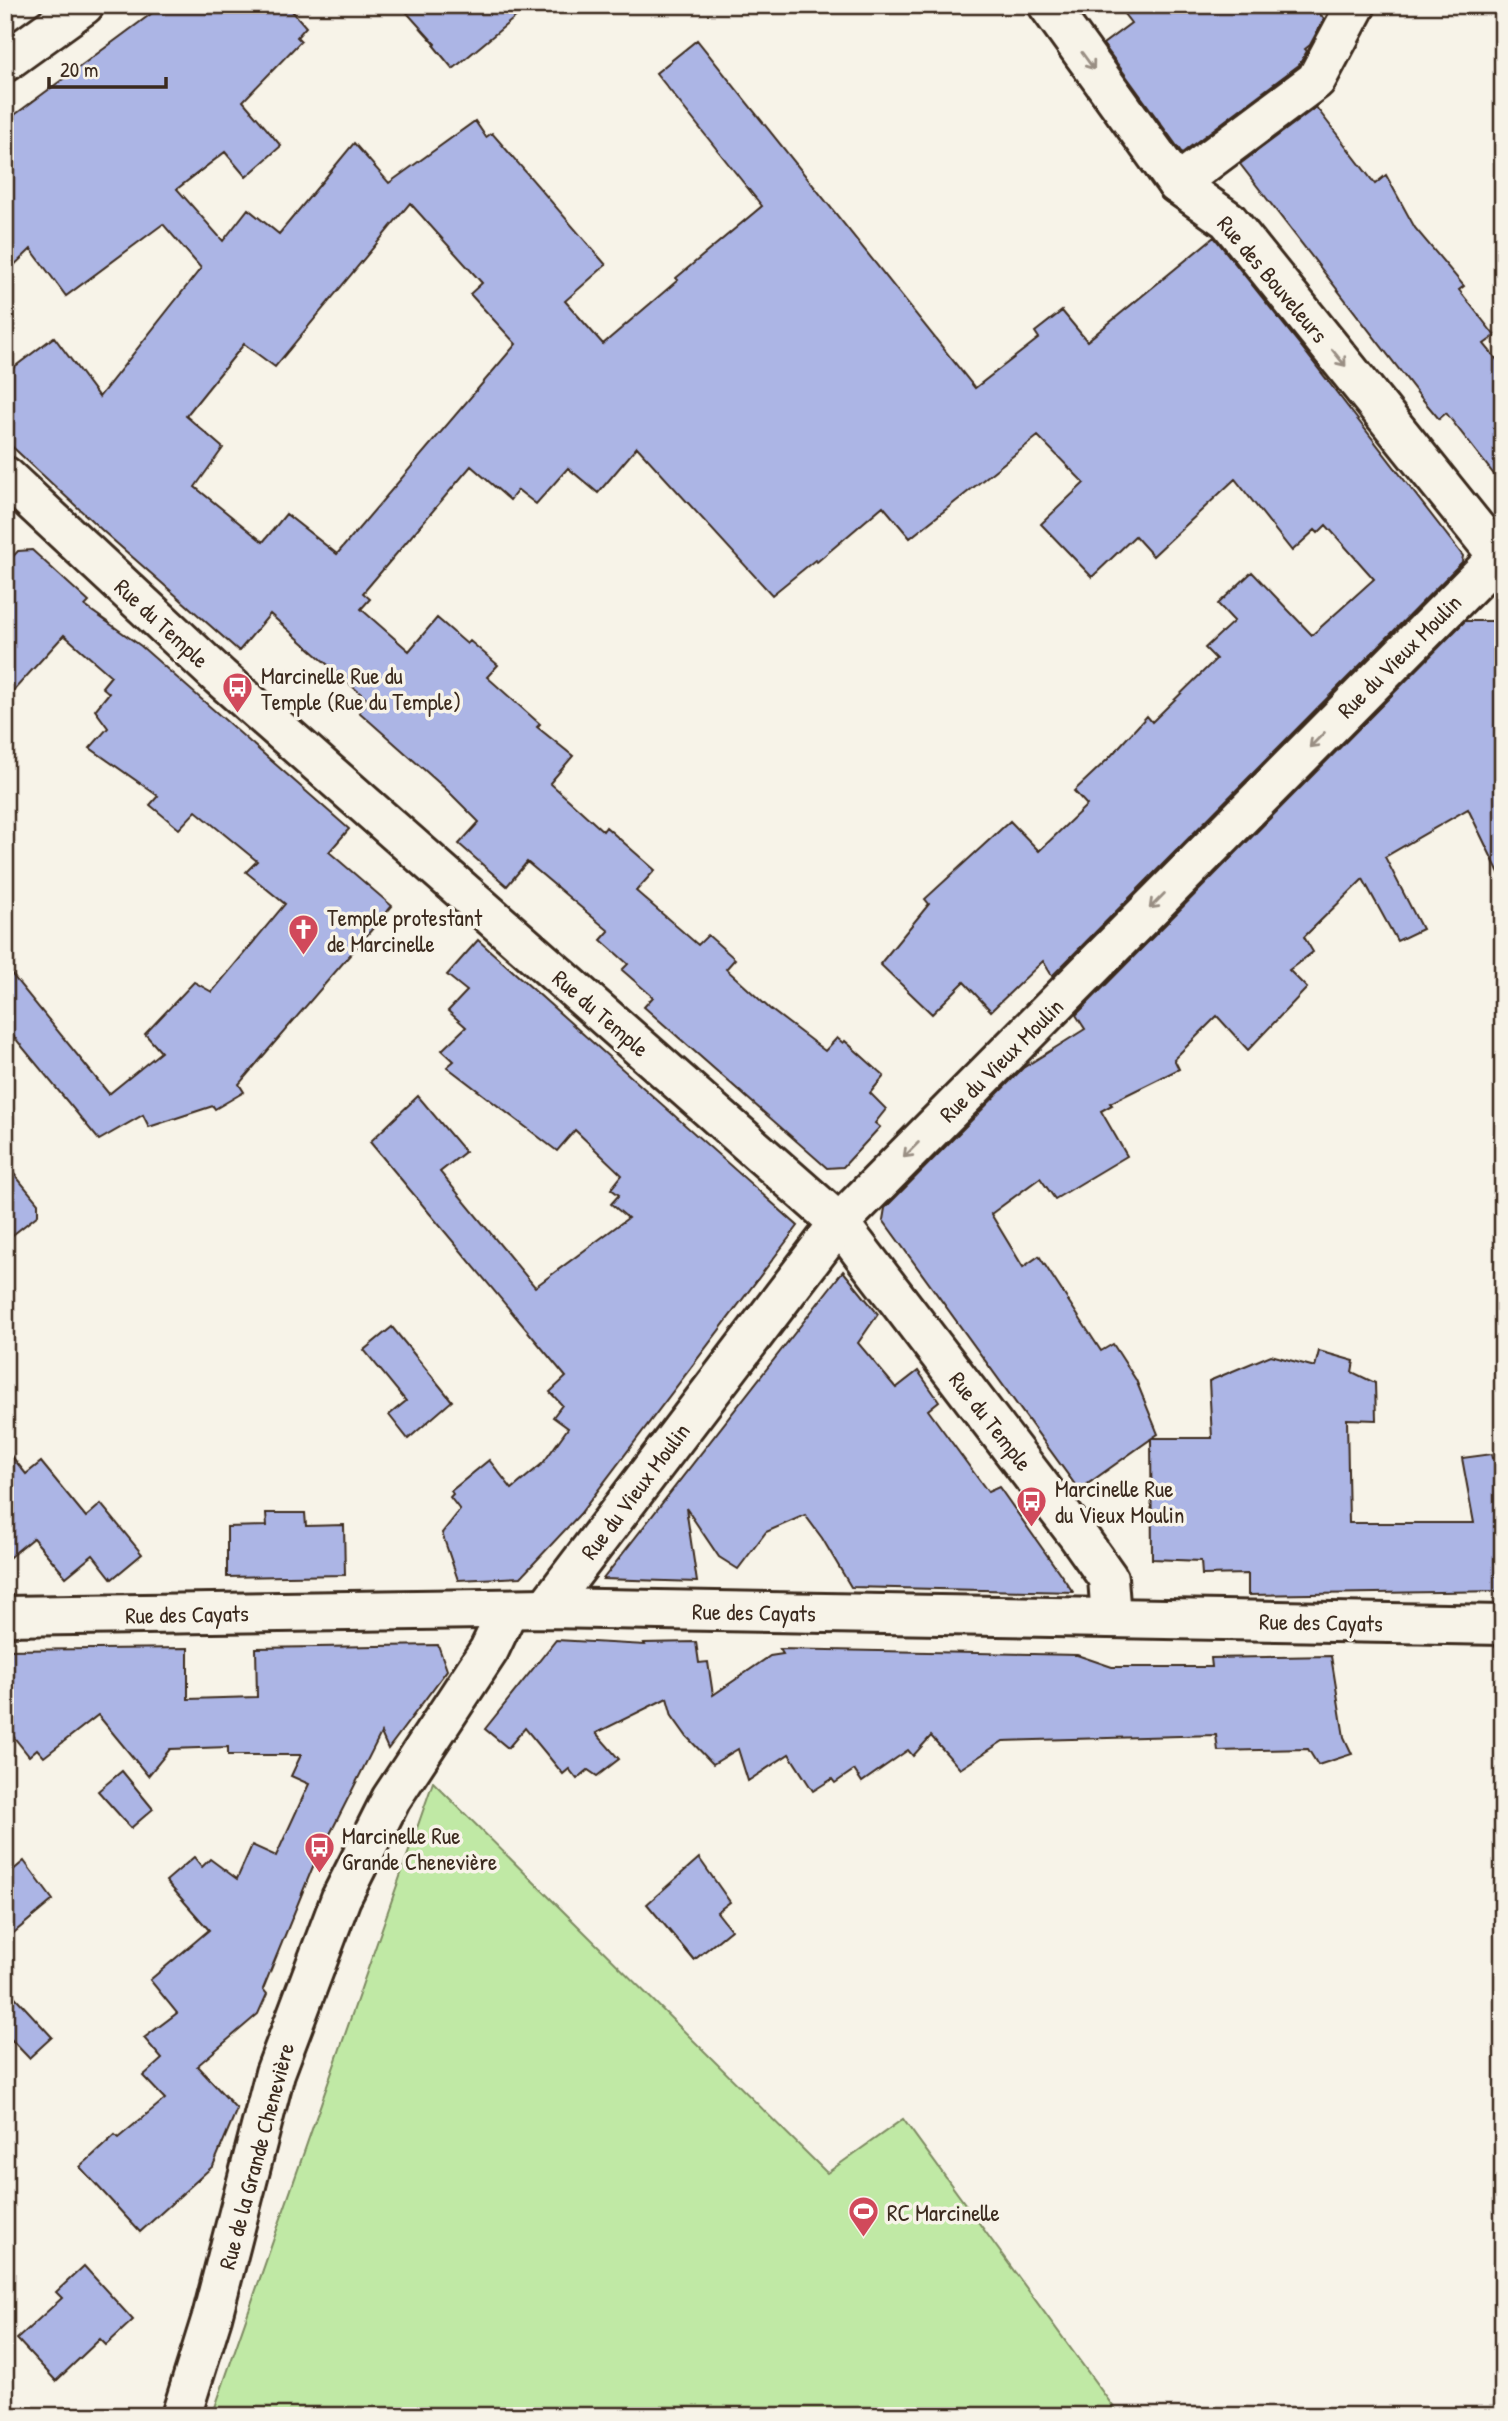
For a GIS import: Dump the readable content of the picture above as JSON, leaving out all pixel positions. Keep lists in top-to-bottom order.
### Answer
{
  "streets": {
    "street": [
      "Rue des Bouveleurs",
      "Rue du Temple",
      "Rue du Vieux Moulin",
      "Rue des Cayats",
      "Rue de la Grande Chenevière"
    ]
  },
  "crossings": [
    ["Rue des Bouveleurs", "Rue du Vieux Moulin"],
    ["Rue du Temple", "Rue du Vieux Moulin"],
    ["Rue du Temple", "Rue des Cayats"],
    ["Rue du Vieux Moulin", "Rue des Cayats"],
    ["Rue des Cayats", "Rue de la Grande Chenevière"]
  ],
  "one_way": ["Rue des Bouveleurs", "Rue du Vieux Moulin"],
  "places": {
    "bus stop": ["Marcinelle Rue du Temple (Rue du Temple)", "Marcinelle Rue du Vieux Moulin", "Marcinelle Rue Grande Chenevière"],
    "church": ["Temple protestant de Marcinelle"],
    "sports": ["RC Marcinelle"]
  },
  "scale_bar": "20 m"
}
